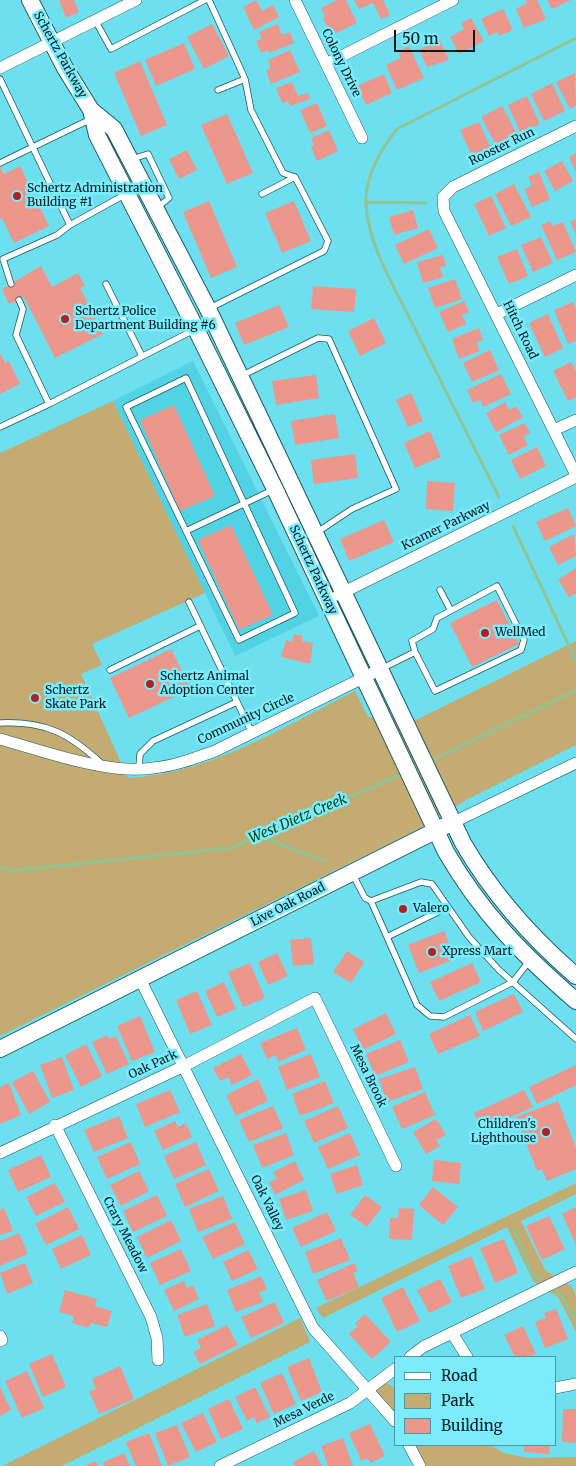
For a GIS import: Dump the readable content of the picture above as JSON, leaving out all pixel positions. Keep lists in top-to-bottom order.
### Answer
{
  "streets": {
    "main road": ["Schertz Parkway", "Live Oak Road"],
    "street": [
      "Colony Drive",
      "Rooster Run",
      "Hitch Road",
      "Kramer Parkway",
      "Community Circle",
      "Oak Park",
      "Mesa Brook",
      "Oak Valley",
      "Crary Meadow",
      "Mesa Verde"
    ]
  },
  "crossings": [
    ["Schertz Parkway", "Kramer Parkway"],
    ["Schertz Parkway", "Community Circle"],
    ["Schertz Parkway", "Live Oak Road"],
    ["Rooster Run", "Hitch Road"],
    ["Hitch Road", "Kramer Parkway"],
    ["Live Oak Road", "Oak Valley"],
    ["Oak Park", "Mesa Brook"],
    ["Oak Park", "Oak Valley"],
    ["Oak Park", "Crary Meadow"],
    ["Oak Valley", "Mesa Verde"]
  ],
  "water": ["West Dietz Creek"],
  "places": [
    "Schertz Administration Building #1",
    "Schertz Police Department Building #6",
    "WellMed",
    "Schertz Animal Adoption Center",
    "Schertz Skate Park",
    "Valero",
    "Xpress Mart",
    "Children's Lighthouse"
  ],
  "legend": ["Road", "Park", "Building"],
  "scale_bar": "50 m"
}
